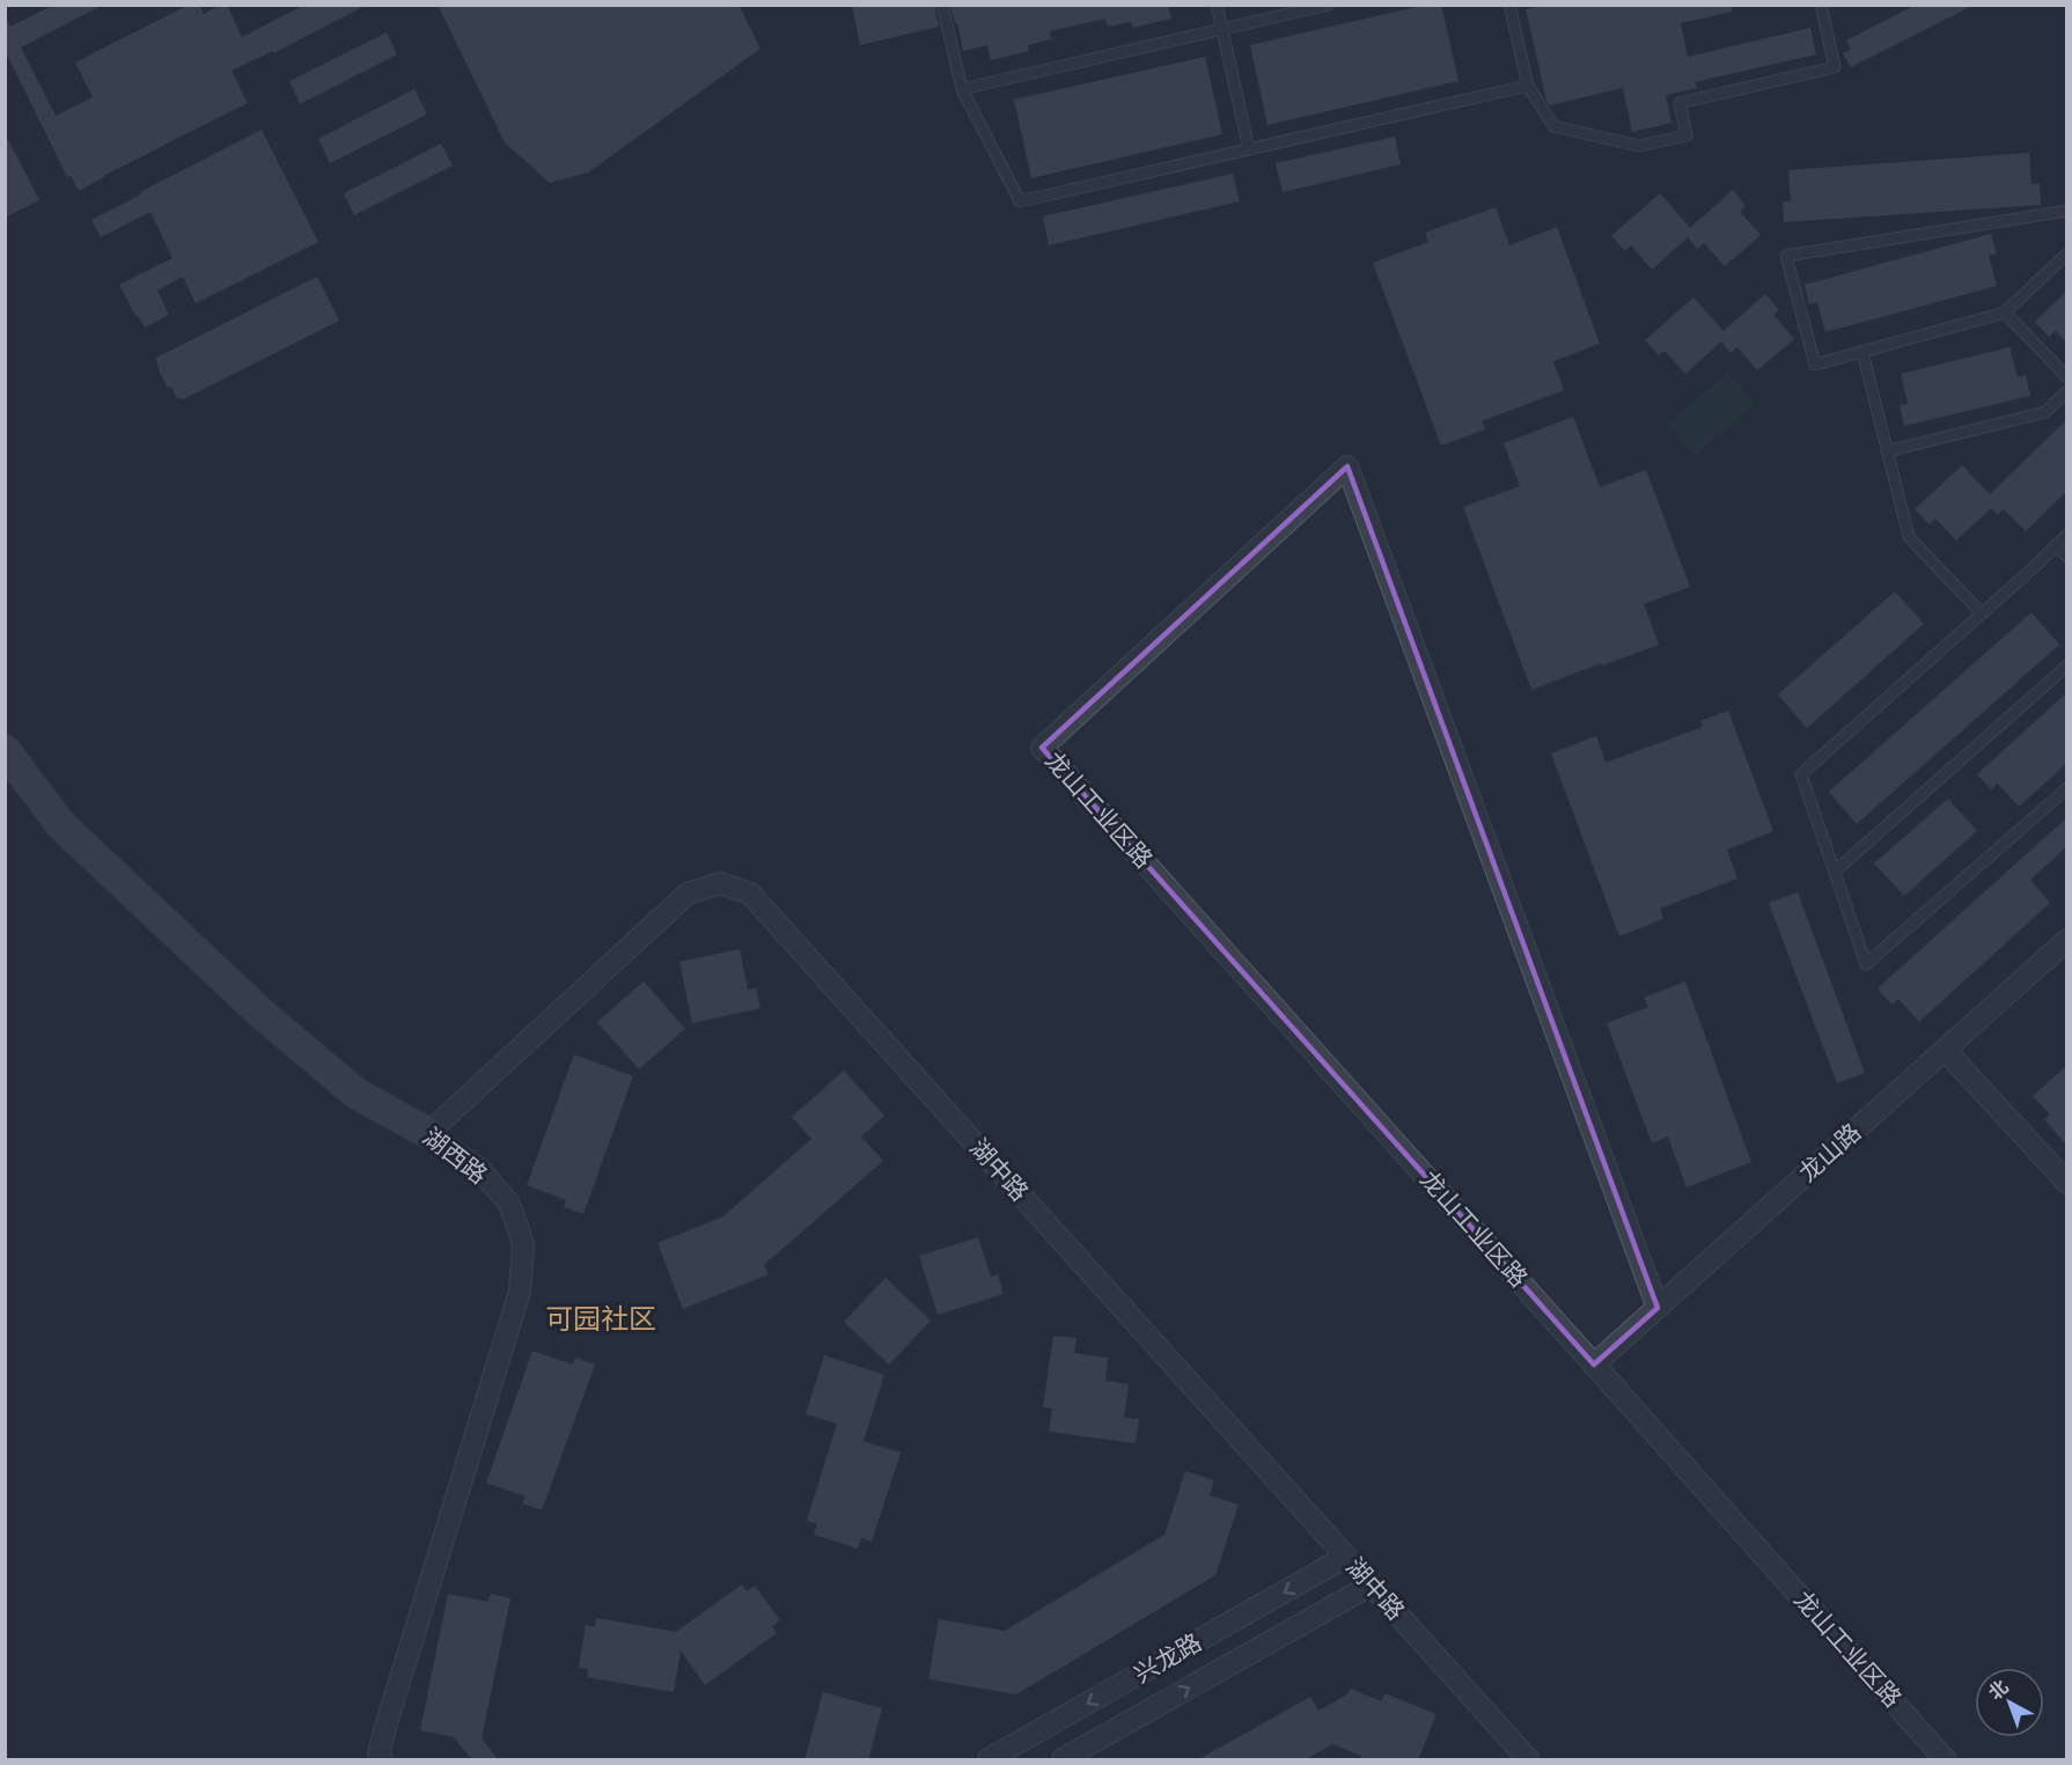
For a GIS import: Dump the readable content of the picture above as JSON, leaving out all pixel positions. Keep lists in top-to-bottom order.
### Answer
{
  "streets": {
    "street": [
      "龙山工业区路",
      "龙山路",
      "湖西路",
      "湖中路",
      "兴龙路"
    ]
  },
  "crossings": [
    ["龙山工业区路", "龙山路"],
    ["湖西路", "湖中路"],
    ["湖中路", "兴龙路"]
  ],
  "districts": ["可园社区"],
  "north": "top left"
}
